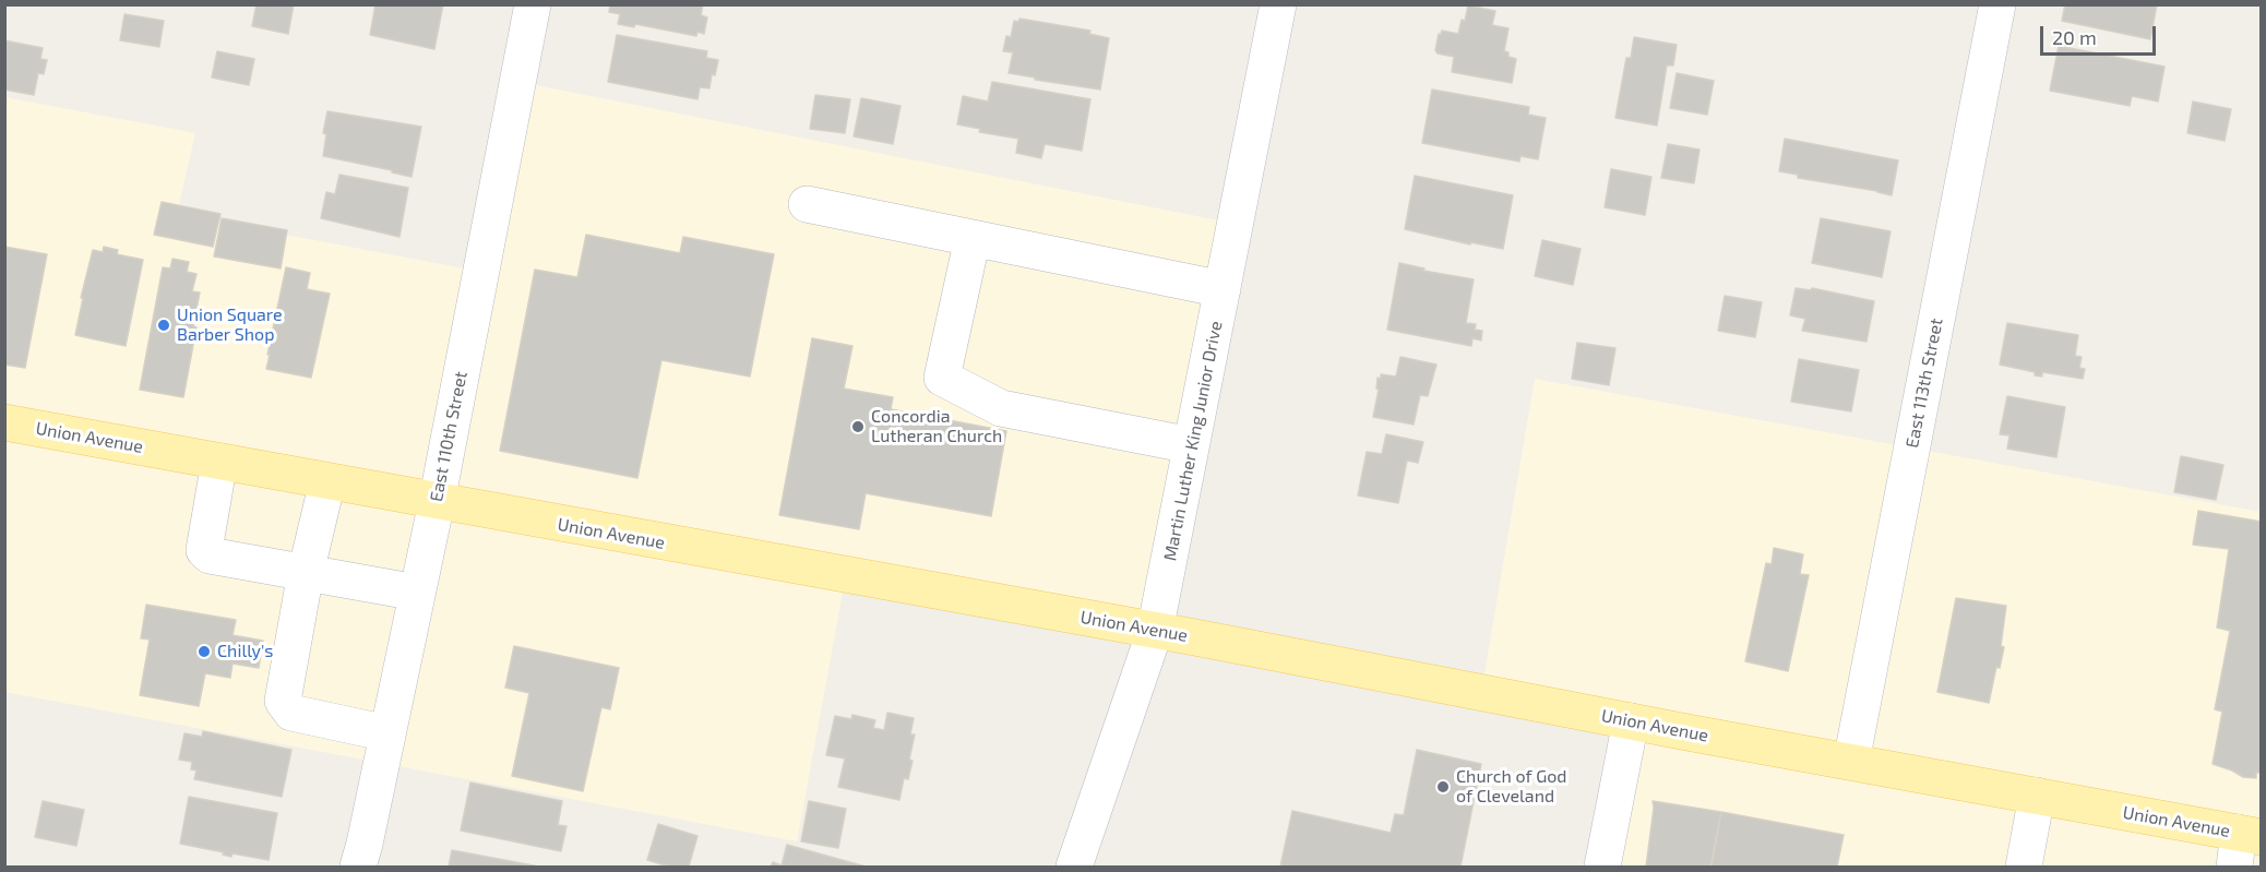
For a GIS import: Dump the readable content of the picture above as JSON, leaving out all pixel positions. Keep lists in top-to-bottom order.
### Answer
{
  "streets": {
    "main road": ["Union Avenue"],
    "street": ["East 113th Street", "East 110th Street", "Martin Luther King Junior Drive"]
  },
  "crossings": [
    ["East 113th Street", "Union Avenue"],
    ["East 110th Street", "Union Avenue"],
    ["Union Avenue", "Martin Luther King Junior Drive"]
  ],
  "places": [
    "Union Square Barber Shop",
    "Concordia Lutheran Church",
    "Chilly's",
    "Church of God of Cleveland"
  ],
  "scale_bar": "20 m"
}
